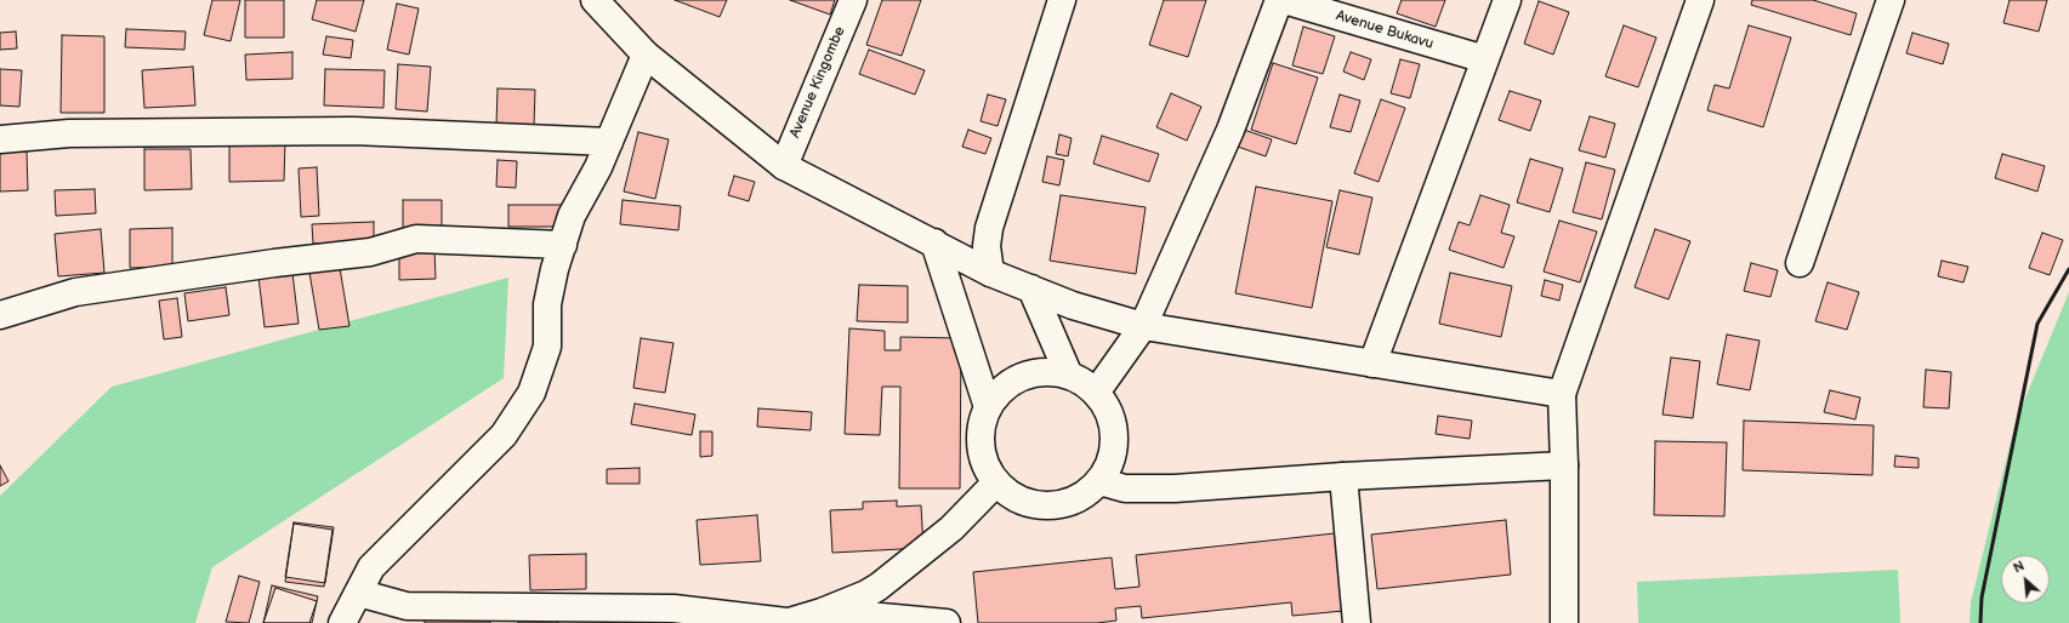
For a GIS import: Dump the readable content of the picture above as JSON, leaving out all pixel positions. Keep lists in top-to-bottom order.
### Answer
{
  "streets": {
    "street": ["Avenue Bukavu", "Avenue Kingombe"]
  },
  "north": "top left"
}
